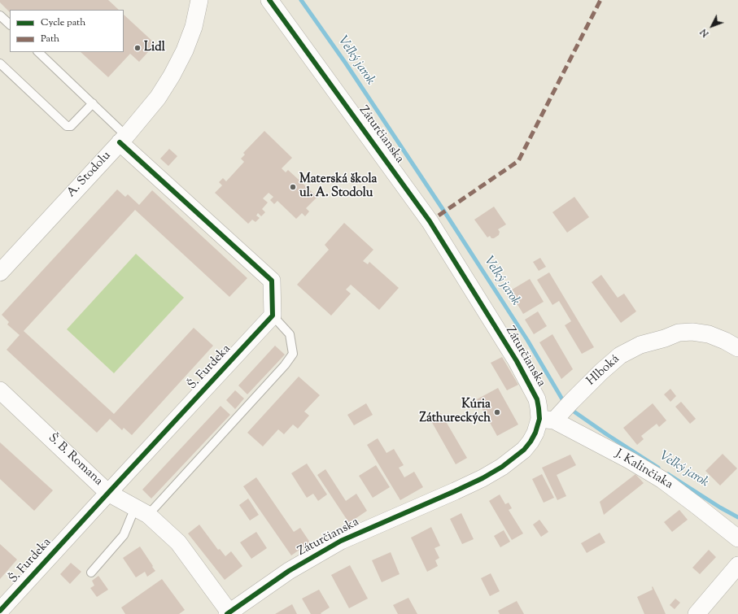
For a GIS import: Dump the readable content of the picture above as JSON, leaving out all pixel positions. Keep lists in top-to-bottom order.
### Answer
{
  "streets": {
    "street": [
      "Záturčianska",
      "A. Stodolu",
      "Š. Furdeka",
      "Hlboká",
      "Š. B. Romana",
      "J. Kalinčiaka"
    ]
  },
  "crossings": [
    ["Záturčianska", "Hlboká"],
    ["Záturčianska", "Š. B. Romana"],
    ["Záturčianska", "J. Kalinčiaka"],
    ["Š. Furdeka", "Š. B. Romana"],
    ["Hlboká", "J. Kalinčiaka"]
  ],
  "water": ["Veľký jarok"],
  "places": ["Lidl", "Materská škola ul. A. Stodolu", "Kúria Záthureckých"],
  "legend": ["Cycle path", "Path"],
  "north": "bottom left"
}
